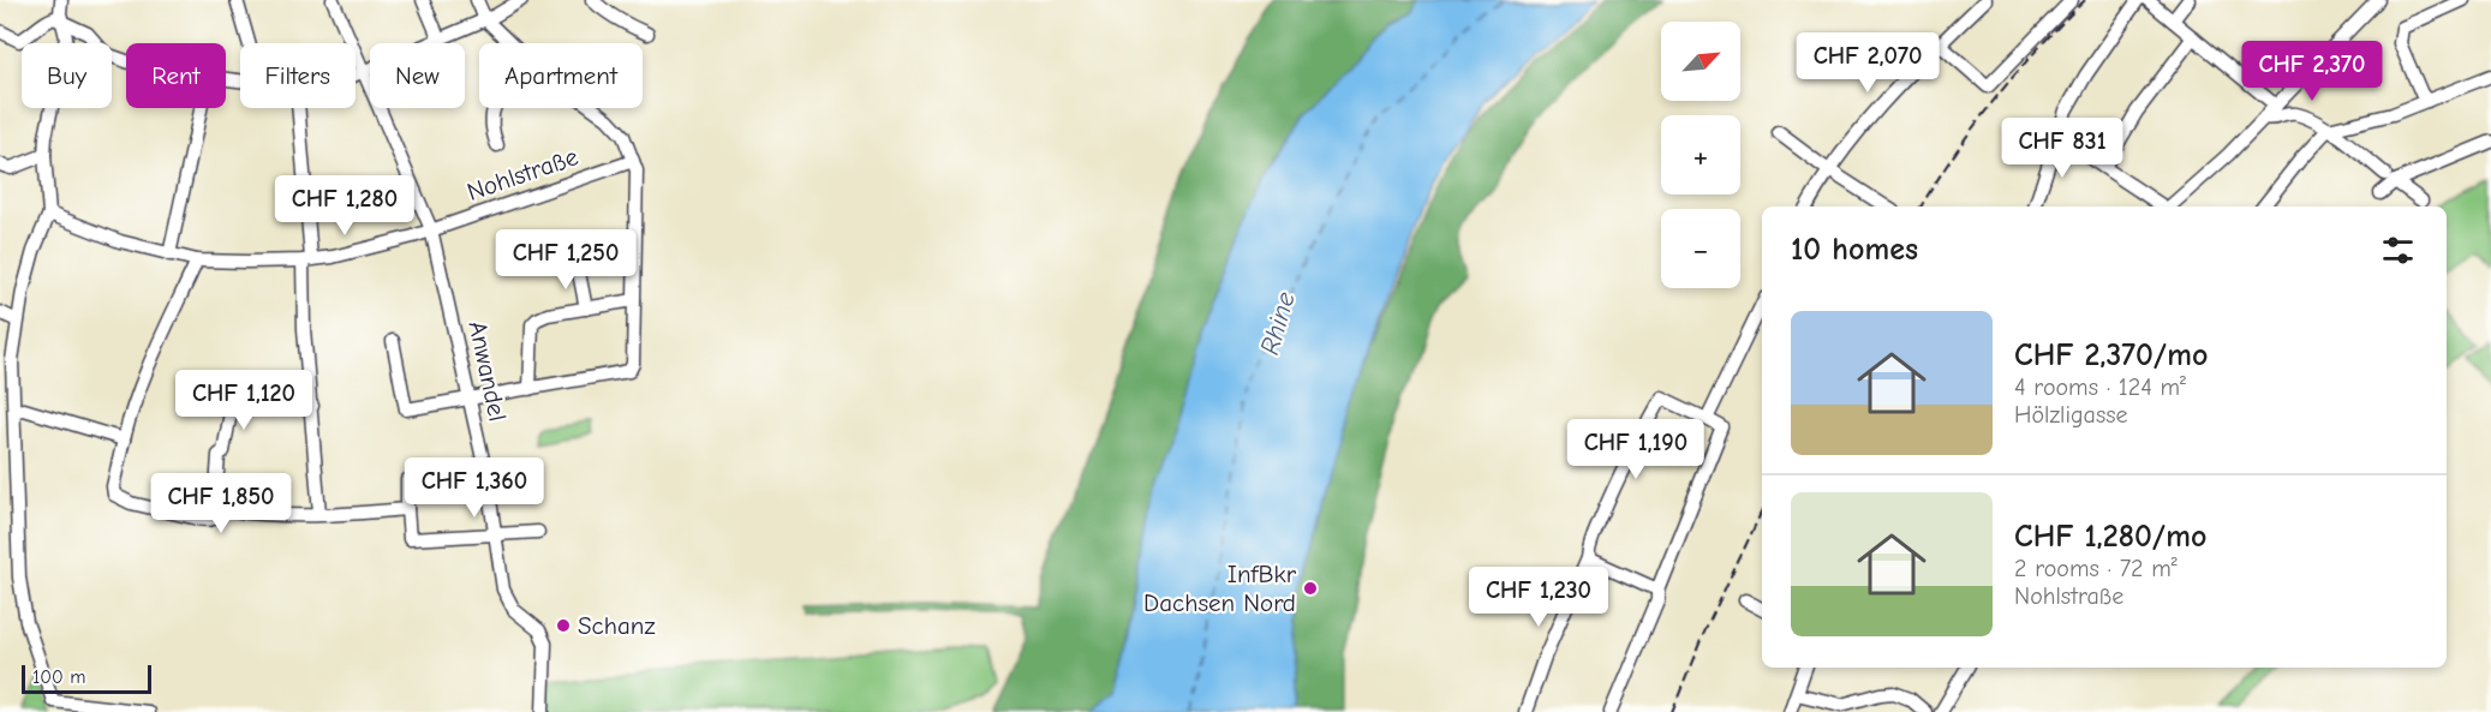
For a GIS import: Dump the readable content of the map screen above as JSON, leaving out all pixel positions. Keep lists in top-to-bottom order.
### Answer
{
  "streets": {
    "street": ["Nohlstraße", "Anwandel"]
  },
  "crossings": [
    ["Nohlstraße", "Anwandel"]
  ],
  "water": ["Rhine"],
  "places": ["InfBkr Dachsen Nord", "Schanz"],
  "scale_bar": "100 m",
  "north": "top right",
  "page": {
    "map_buttons": ["+", "−"],
    "price": [
      "CHF 2,070",
      "CHF 2,370",
      "CHF 831",
      "CHF 1,280",
      "CHF 1,250",
      "CHF 1,120",
      "CHF 1,190",
      "CHF 1,360",
      "CHF 1,850",
      "CHF 1,230"
    ],
    "chip": [
      "Buy",
      "Rent",
      "Filters",
      "New",
      "Apartment"
    ],
    "heading": "10 homes",
    "list": [
      {
        "name": "CHF 2,370/mo",
        "note": "4 rooms · 124 m² · Hölzligasse"
      },
      {
        "name": "CHF 1,280/mo",
        "note": "2 rooms · 72 m² · Nohlstraße"
      }
    ],
    "scale": "100 m"
  }
}
